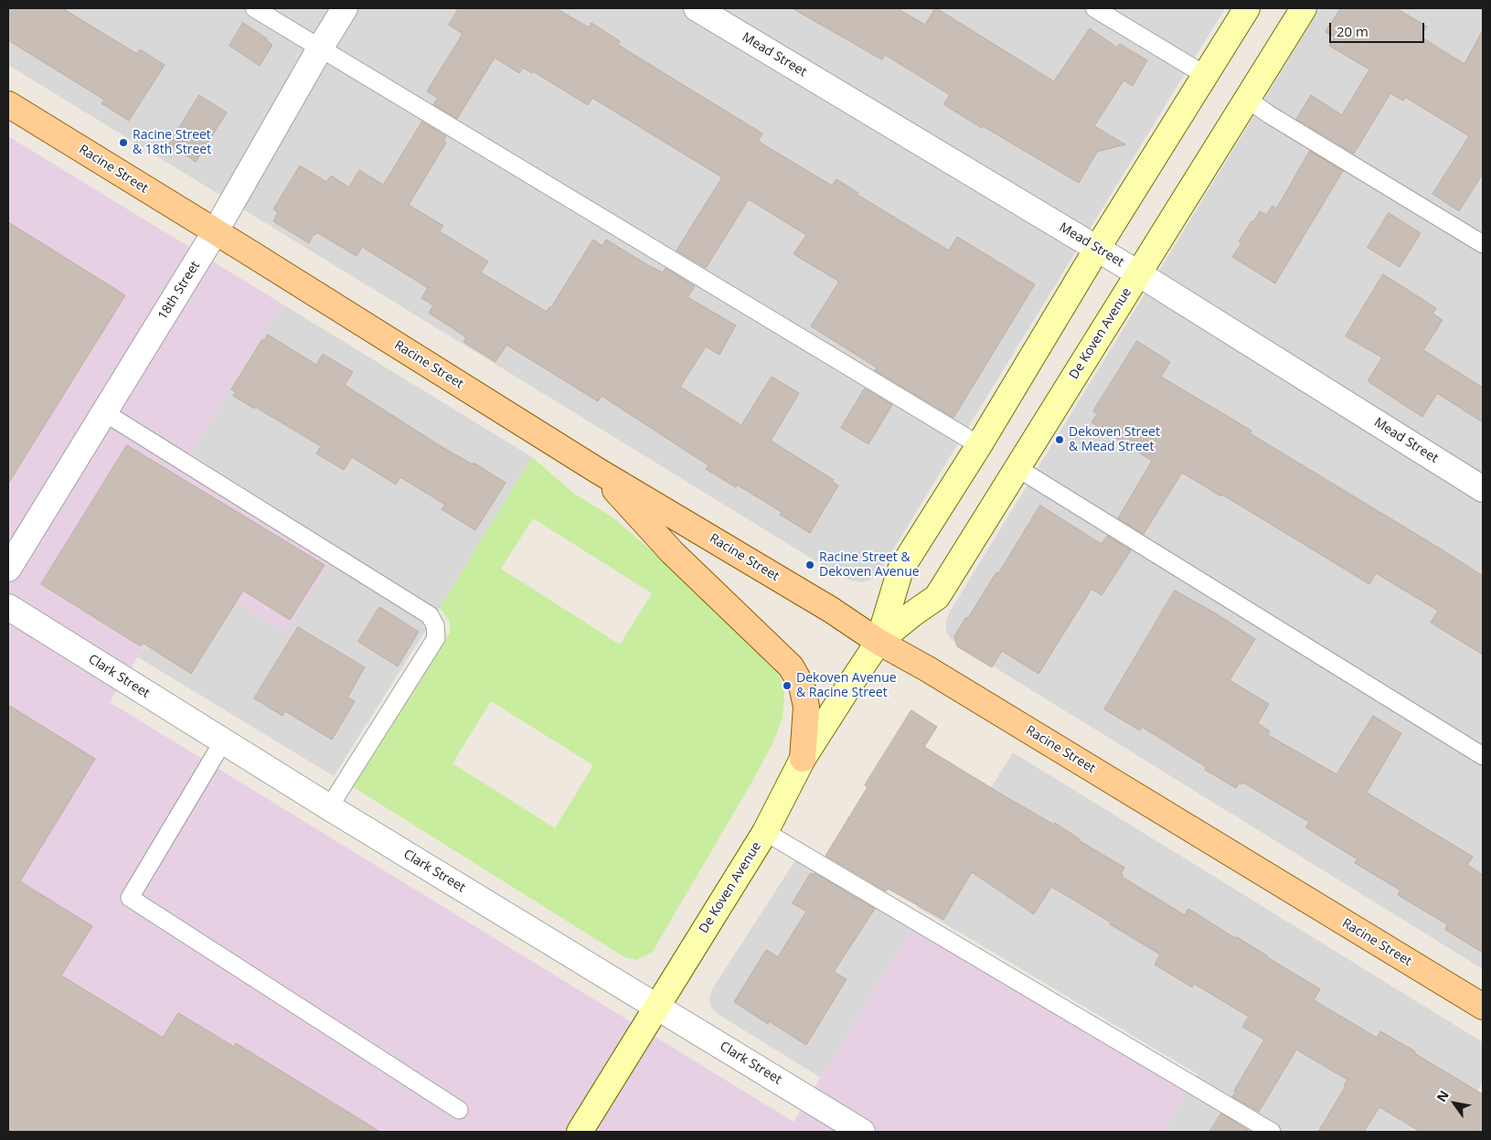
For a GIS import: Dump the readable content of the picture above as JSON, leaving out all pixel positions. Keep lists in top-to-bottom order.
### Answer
{
  "streets": {
    "main road": ["Racine Street"],
    "street": [
      "Mead Street",
      "18th Street",
      "De Koven Avenue",
      "Clark Street"
    ]
  },
  "crossings": [
    ["Mead Street", "De Koven Avenue"],
    ["Racine Street", "18th Street"],
    ["Racine Street", "De Koven Avenue"],
    ["De Koven Avenue", "Clark Street"]
  ],
  "places": [
    "Racine Street & 18th Street",
    "Dekoven Street & Mead Street",
    "Racine Street & Dekoven Avenue",
    "Dekoven Avenue & Racine Street"
  ],
  "scale_bar": "20 m",
  "north": "top left"
}
